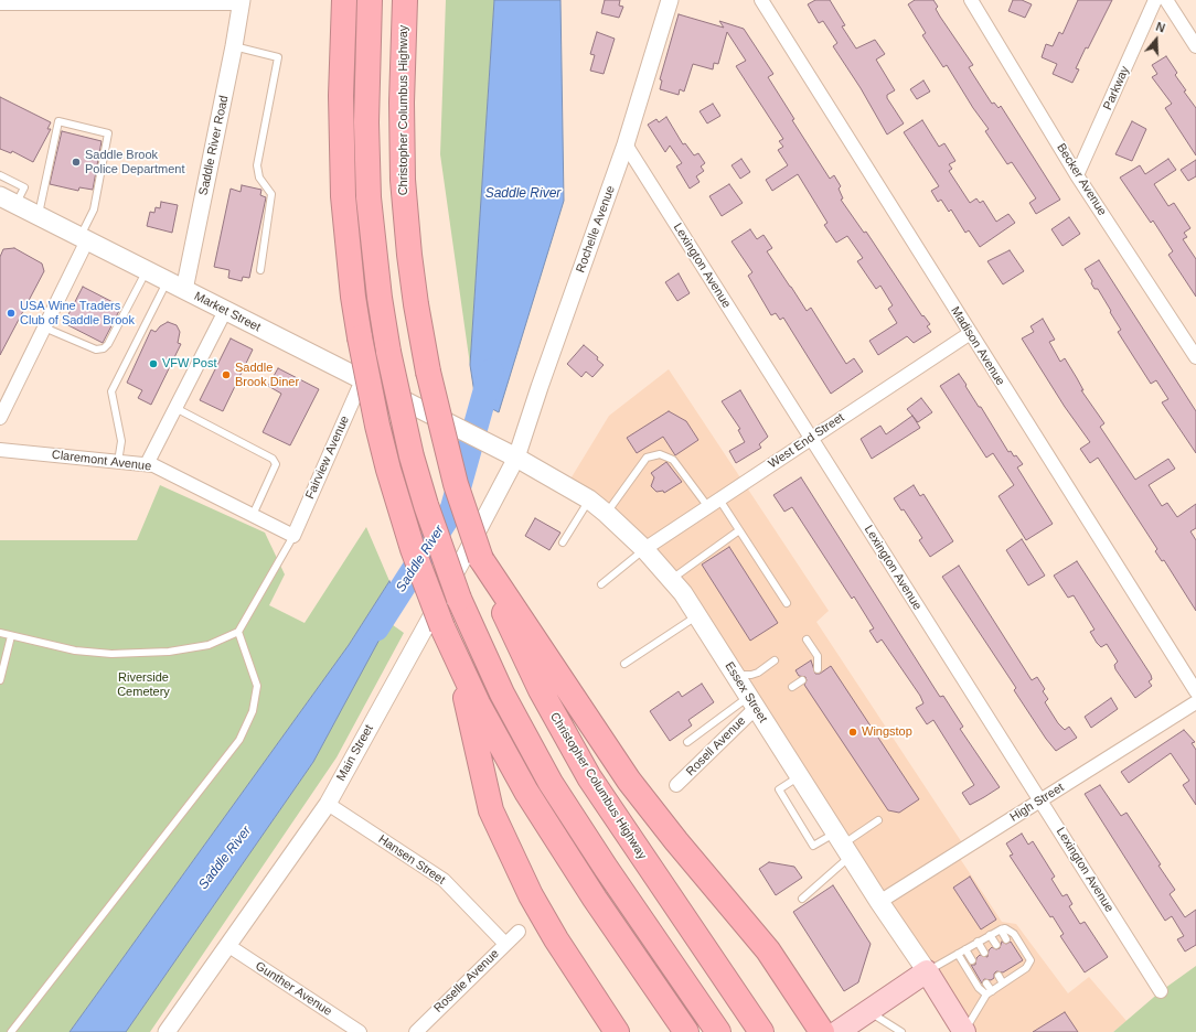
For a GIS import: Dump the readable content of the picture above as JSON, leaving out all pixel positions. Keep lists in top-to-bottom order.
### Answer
{
  "streets": {
    "highway": ["Christopher Columbus Highway"],
    "main road": ["Market Street", "Essex Street"],
    "street": [
      "Parkway",
      "Saddle River Road",
      "Becker Avenue",
      "Rochelle Avenue",
      "Lexington Avenue",
      "Madison Avenue",
      "West End Street",
      "Fairview Avenue",
      "Claremont Avenue",
      "Rosell Avenue",
      "Main Street",
      "High Street",
      "Hansen Street",
      "Roselle Avenue",
      "Gunther Avenue"
    ]
  },
  "crossings": [
    ["Parkway", "Becker Avenue"],
    ["Saddle River Road", "Market Street"],
    ["Rochelle Avenue", "Lexington Avenue"],
    ["Rochelle Avenue", "Essex Street"],
    ["Rochelle Avenue", "Main Street"],
    ["Lexington Avenue", "West End Street"],
    ["Lexington Avenue", "High Street"],
    ["Market Street", "Fairview Avenue"],
    ["Market Street", "Essex Street"],
    ["Madison Avenue", "West End Street"],
    ["West End Street", "Essex Street"],
    ["Fairview Avenue", "Claremont Avenue"],
    ["Essex Street", "Rosell Avenue"],
    ["Essex Street", "Main Street"],
    ["Essex Street", "High Street"],
    ["Main Street", "Hansen Street"],
    ["Main Street", "Gunther Avenue"],
    ["Hansen Street", "Roselle Avenue"]
  ],
  "water": ["Saddle River"],
  "parks": ["Riverside Cemetery"],
  "places": [
    "Saddle Brook Police Department",
    "USA Wine Traders Club of Saddle Brook",
    "VFW Post",
    "Saddle Brook Diner",
    "Wingstop"
  ],
  "north": "top"
}
